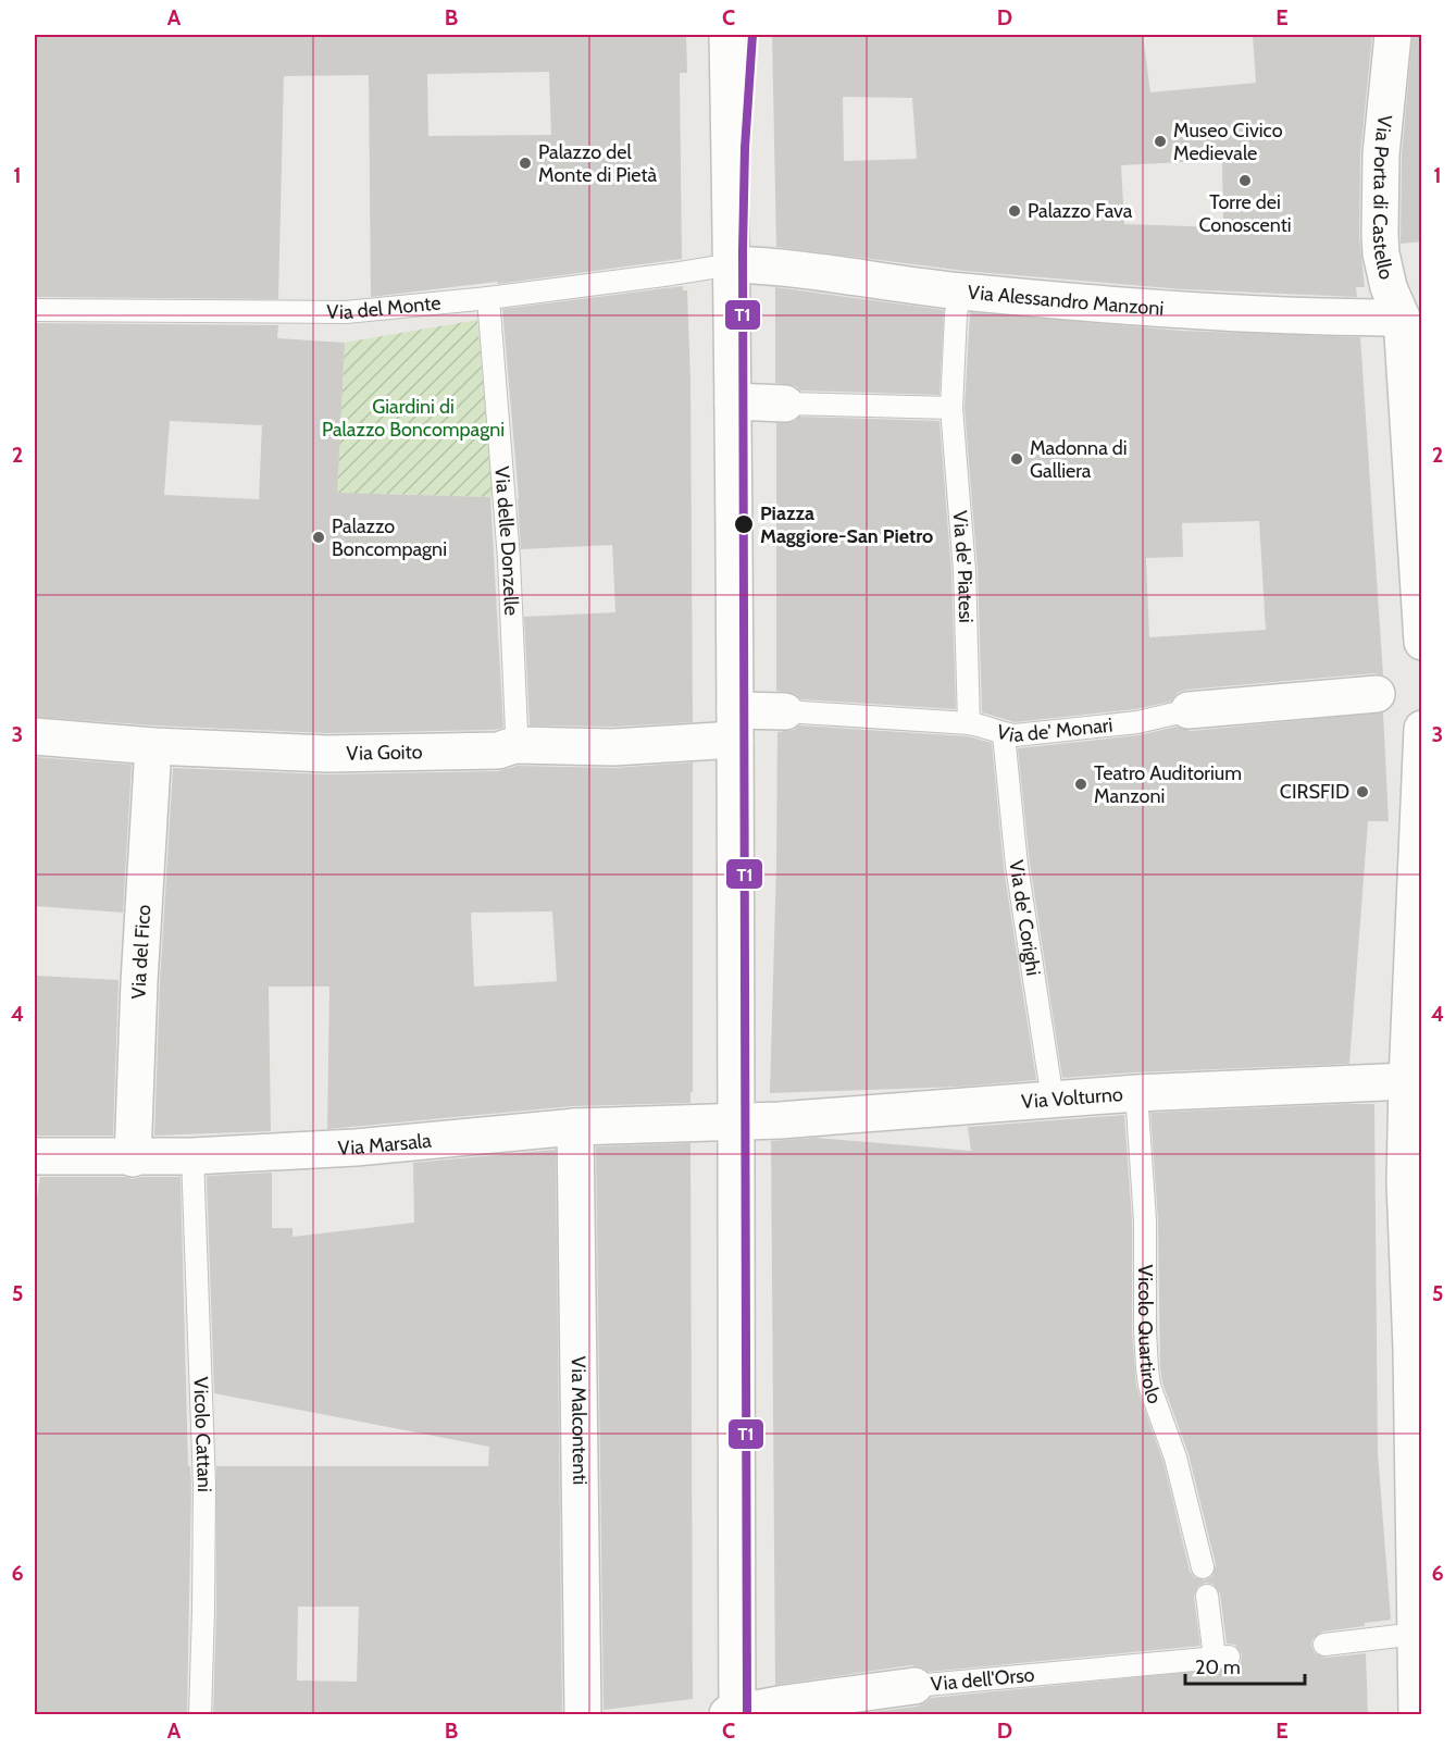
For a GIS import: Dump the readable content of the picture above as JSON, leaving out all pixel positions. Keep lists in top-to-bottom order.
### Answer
{
  "streets": {
    "street": [
      "Via Porta di Castello",
      "Via Alessandro Manzoni",
      "Via de' Monari",
      "Via Goito",
      "Via del Fico",
      "Via Volturno",
      "Via Marsala",
      "Via Malcontenti",
      "Via dell'Orso"
    ],
    "lane": [
      "Via del Monte",
      "Via delle Donzelle",
      "Via de' Piatesi",
      "Via de' Corighi",
      "Vicolo Quartirolo",
      "Vicolo Cattani"
    ]
  },
  "crossings": [
    ["Via Porta di Castello", "Via Alessandro Manzoni"],
    ["Via Alessandro Manzoni", "Via del Monte"],
    ["Via Alessandro Manzoni", "Via de' Piatesi"],
    ["Via del Monte", "Via delle Donzelle"],
    ["Via delle Donzelle", "Via Goito"],
    ["Via de' Piatesi", "Via de' Monari"],
    ["Via de' Monari", "Via Goito"],
    ["Via de' Monari", "Via de' Corighi"],
    ["Via Goito", "Via del Fico"],
    ["Via de' Corighi", "Via Volturno"],
    ["Via del Fico", "Via Marsala"],
    ["Via Volturno", "Via Marsala"],
    ["Via Volturno", "Vicolo Quartirolo"],
    ["Via Marsala", "Via Malcontenti"],
    ["Via Marsala", "Vicolo Cattani"]
  ],
  "parks": ["Giardini di Palazzo Boncompagni"],
  "places": [
    "Museo Civico Medievale",
    "Palazzo del Monte di Pietà",
    "Torre dei Conoscenti",
    "Palazzo Fava",
    "Madonna di Galliera",
    "Piazza Maggiore-San Pietro",
    "Palazzo Boncompagni",
    "Teatro Auditorium Manzoni",
    "CIRSFID"
  ],
  "lines": ["transit line T1"],
  "scale_bar": "20 m",
  "grid": {
    "columns": [
      "A",
      "B",
      "C",
      "D",
      "E"
    ],
    "rows": [
      "1",
      "2",
      "3",
      "4",
      "5",
      "6"
    ]
  }
}
